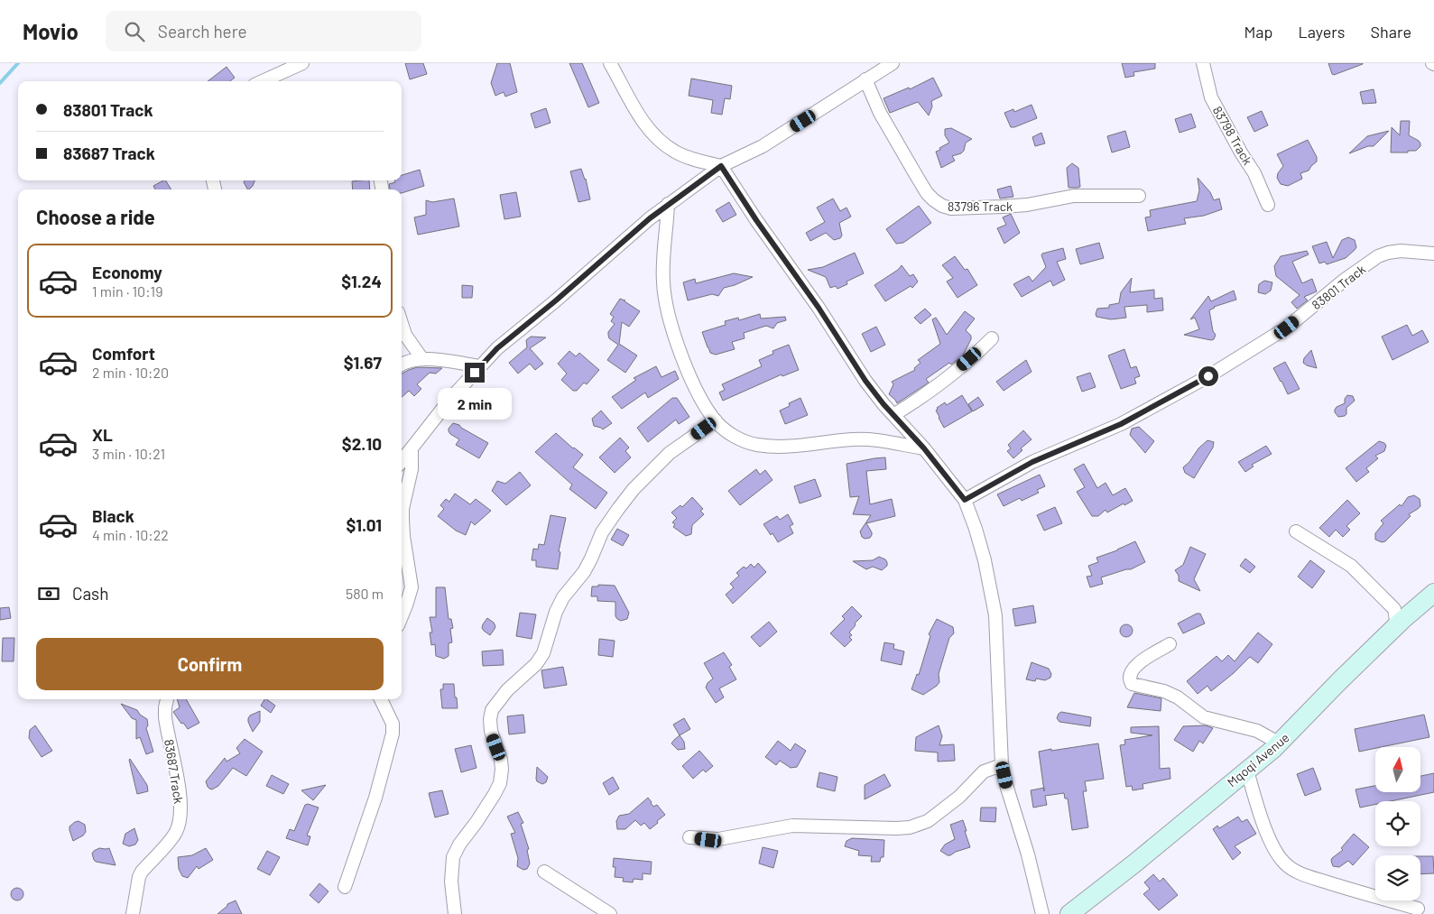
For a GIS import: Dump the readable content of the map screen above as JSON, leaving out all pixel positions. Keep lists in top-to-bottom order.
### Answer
{
  "streets": {
    "street": [
      "83798 Track",
      "83796 Track",
      "83801 Track",
      "Mqoqi Avenue",
      "83687 Track"
    ]
  },
  "north": "top",
  "page": {
    "header": "Movio",
    "search": "Search here",
    "nav": ["Map", "Layers", "Share"],
    "banner": ["83801 Track", "83687 Track"],
    "heading": "Choose a ride",
    "list": [
      {
        "name": "Economy",
        "note": "1 min · 10:19",
        "value": "$1.24"
      },
      {
        "name": "Comfort",
        "note": "2 min · 10:20",
        "value": "$1.67"
      },
      {
        "name": "XL",
        "note": "3 min · 10:21",
        "value": "$2.10"
      },
      {
        "name": "Black",
        "note": "4 min · 10:22",
        "value": "$1.01"
      }
    ],
    "bubble": "2 min",
    "pay": ["Cash", "580 m"],
    "buttons": "Confirm"
  }
}
